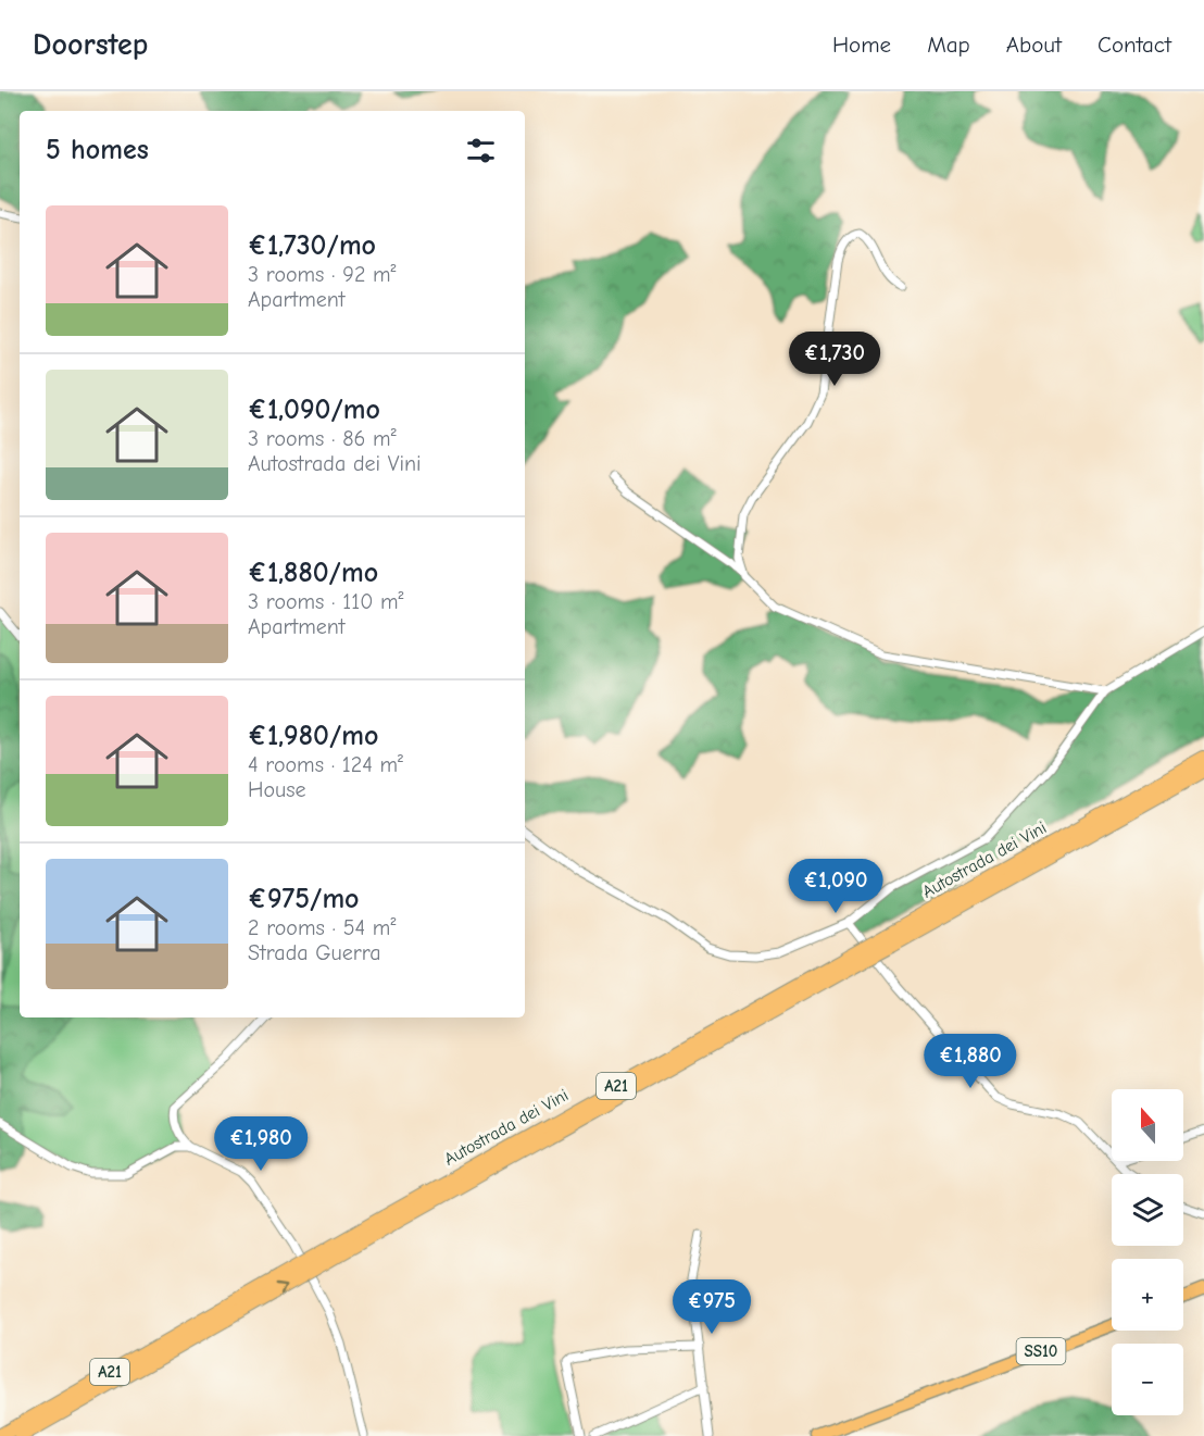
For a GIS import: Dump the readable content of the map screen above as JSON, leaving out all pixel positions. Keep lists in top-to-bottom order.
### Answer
{
  "streets": {
    "highway": ["Autostrada dei Vini", "A21"],
    "main road": ["SS10"]
  },
  "north": "top",
  "page": {
    "header": "Doorstep",
    "nav": [
      "Home",
      "Map",
      "About",
      "Contact"
    ],
    "heading": "5 homes",
    "list": [
      {
        "name": "€1,730/mo",
        "note": "3 rooms · 92 m² · Apartment"
      },
      {
        "name": "€1,090/mo",
        "note": "3 rooms · 86 m² · Autostrada dei Vini"
      },
      {
        "name": "€1,880/mo",
        "note": "3 rooms · 110 m² · Apartment"
      },
      {
        "name": "€1,980/mo",
        "note": "4 rooms · 124 m² · House"
      },
      {
        "name": "€975/mo",
        "note": "2 rooms · 54 m² · Strada Guerra"
      }
    ],
    "price": [
      "€1,730",
      "€1,090",
      "€1,880",
      "€1,980",
      "€975"
    ],
    "map_buttons": ["+", "−"]
  }
}
